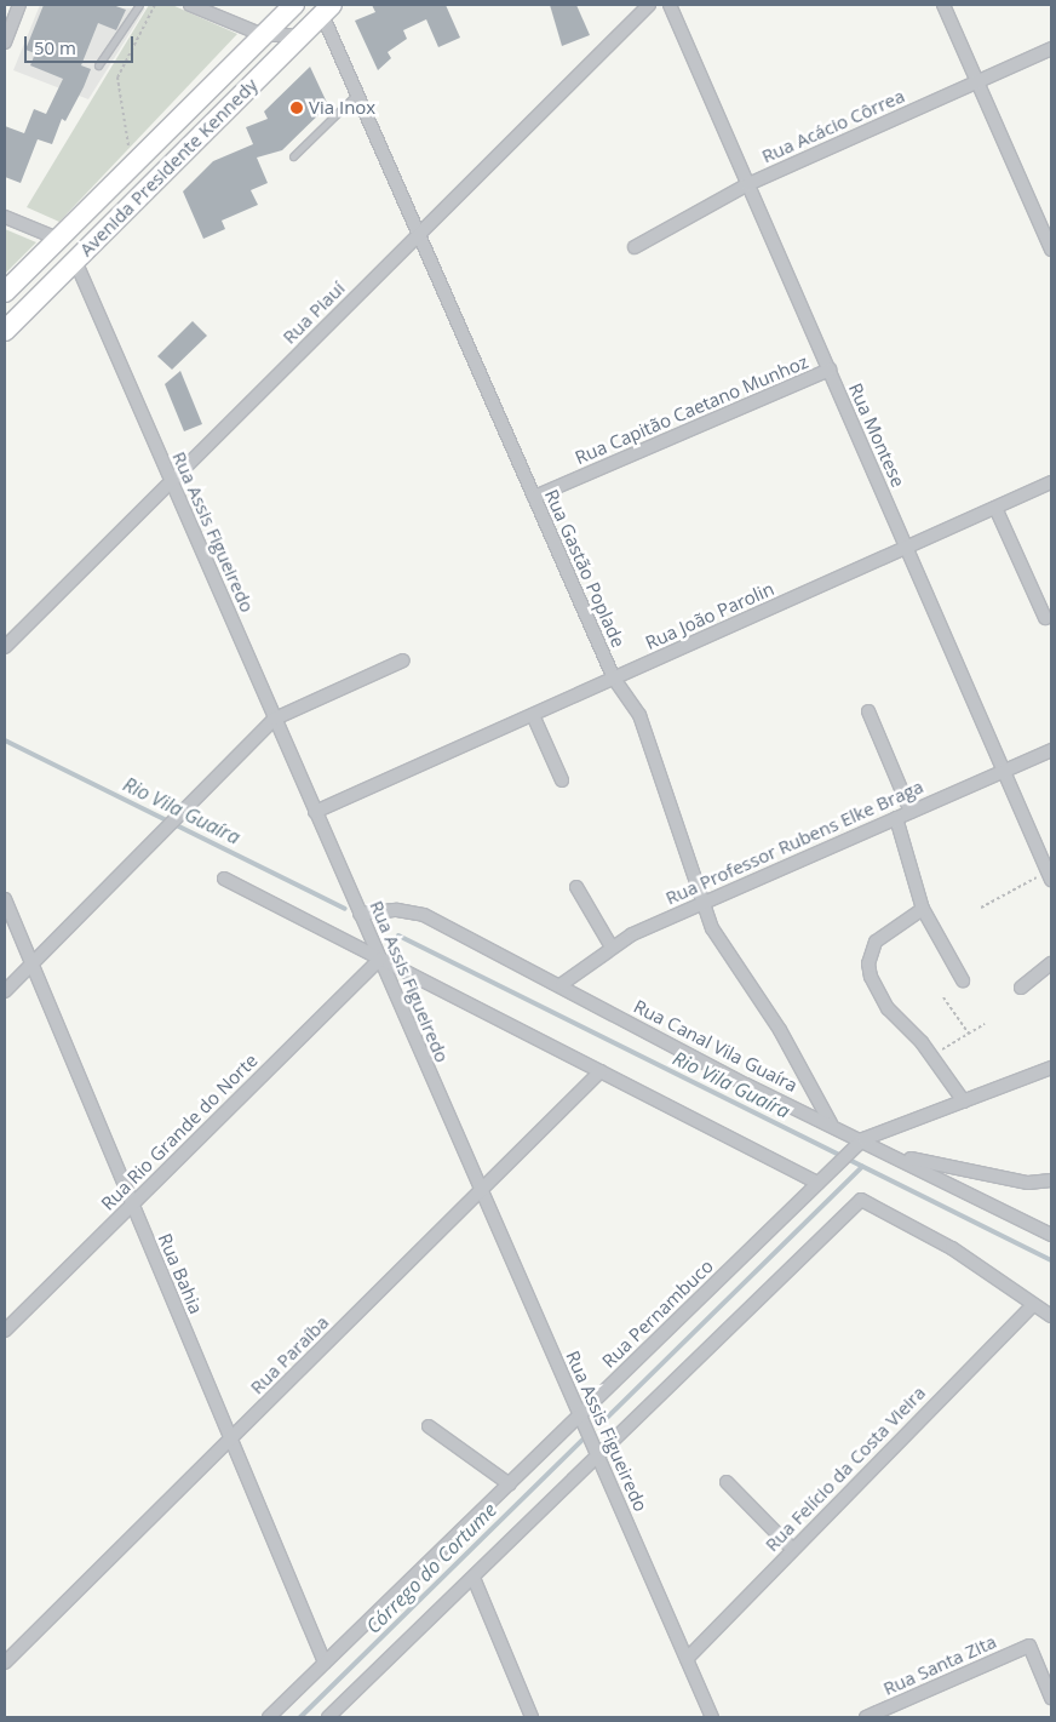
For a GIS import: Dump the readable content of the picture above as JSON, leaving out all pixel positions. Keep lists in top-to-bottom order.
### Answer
{
  "streets": {
    "main road": ["Avenida Presidente Kennedy"],
    "street": [
      "Rua Acácio Côrrea",
      "Rua Piauí",
      "Rua Capitão Caetano Munhoz",
      "Rua Montese",
      "Rua Assis Figueiredo",
      "Rua Gastão Poplade",
      "Rua João Parolin",
      "Rua Professor Rubens Elke Braga",
      "Rua Canal Vila Guaíra",
      "Rua Rio Grande do Norte",
      "Rua Bahia",
      "Rua Pernambuco",
      "Rua Paraíba",
      "Rua Felício da Costa Vieira",
      "Rua Santa Zita"
    ]
  },
  "crossings": [
    ["Rua Acácio Côrrea", "Rua Montese"],
    ["Avenida Presidente Kennedy", "Rua Assis Figueiredo"],
    ["Avenida Presidente Kennedy", "Rua Gastão Poplade"],
    ["Rua Piauí", "Rua Assis Figueiredo"],
    ["Rua Piauí", "Rua Gastão Poplade"],
    ["Rua Capitão Caetano Munhoz", "Rua Montese"],
    ["Rua Capitão Caetano Munhoz", "Rua Gastão Poplade"],
    ["Rua Montese", "Rua João Parolin"],
    ["Rua Montese", "Rua Professor Rubens Elke Braga"],
    ["Rua Assis Figueiredo", "Rua João Parolin"],
    ["Rua Assis Figueiredo", "Rua Canal Vila Guaíra"],
    ["Rua Assis Figueiredo", "Rua Rio Grande do Norte"],
    ["Rua Assis Figueiredo", "Rua Pernambuco"],
    ["Rua Assis Figueiredo", "Rua Paraíba"],
    ["Rua Assis Figueiredo", "Rua Felício da Costa Vieira"],
    ["Rua Gastão Poplade", "Rua João Parolin"],
    ["Rua Gastão Poplade", "Rua Professor Rubens Elke Braga"],
    ["Rua Gastão Poplade", "Rua Canal Vila Guaíra"],
    ["Rua Professor Rubens Elke Braga", "Rua Canal Vila Guaíra"],
    ["Rua Canal Vila Guaíra", "Rua Pernambuco"],
    ["Rua Rio Grande do Norte", "Rua Bahia"],
    ["Rua Bahia", "Rua Pernambuco"],
    ["Rua Bahia", "Rua Paraíba"]
  ],
  "water": ["Rio Vila Guaíra", "Córrego do Cortume"],
  "places": ["Via Inox"],
  "scale_bar": "50 m"
}
